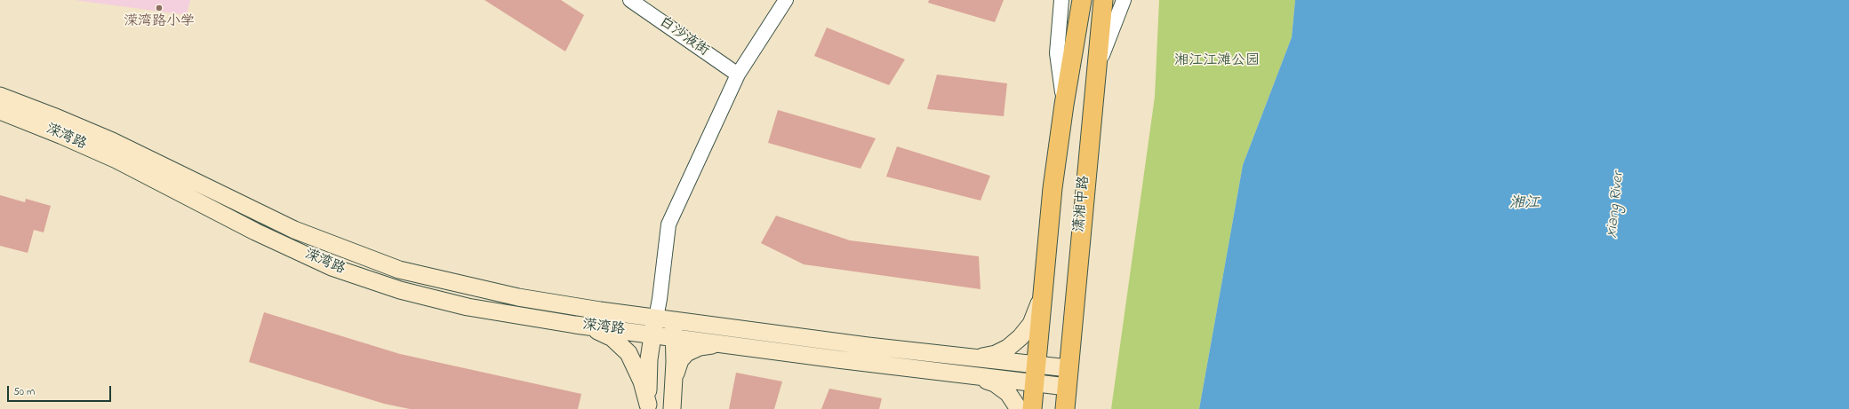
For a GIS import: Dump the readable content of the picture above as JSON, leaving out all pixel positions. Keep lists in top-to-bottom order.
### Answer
{
  "streets": {
    "main road": ["溁湾路", "潇湘中路"],
    "street": ["白沙液街"]
  },
  "water": ["湘江", "Xiang River"],
  "parks": ["湘江江滩公园"],
  "places": ["溁湾路小学"],
  "scale_bar": "50 m"
}
